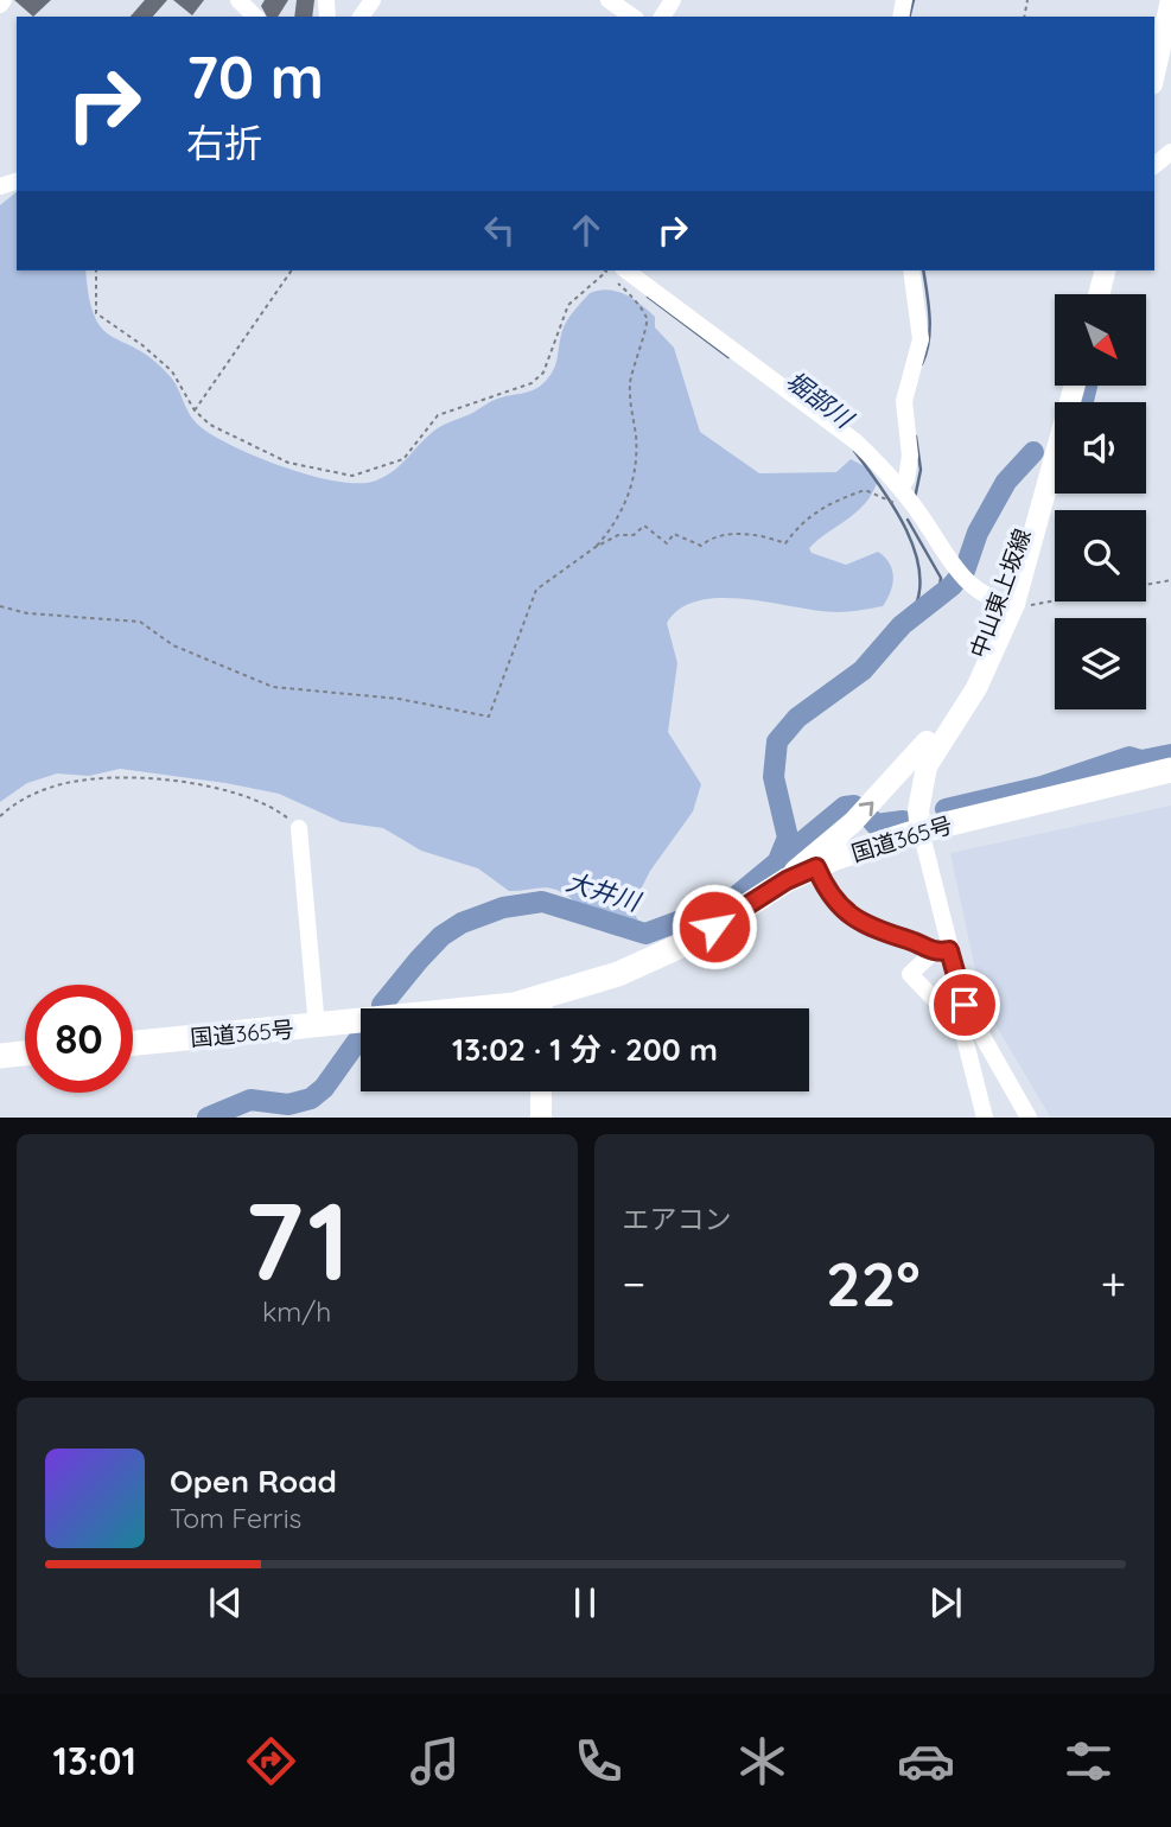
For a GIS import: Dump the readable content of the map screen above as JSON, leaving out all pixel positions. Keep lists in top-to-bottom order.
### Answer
{
  "streets": {
    "highway": ["国道365号"],
    "main road": ["中山東上坂線"]
  },
  "crossings": [
    ["中山東上坂線", "国道365号"]
  ],
  "water": ["堀部川", "大井川"],
  "north": "bottom right",
  "page": {
    "turn": ["70 m", "右折"],
    "limit": "80",
    "trip": "13:02 · 1 分 · 200 m",
    "tile": [
      ["71", "km/h"],
      "エアコン"
    ],
    "heat": ["−", "22°", "+"],
    "song": ["Open Road", "Tom Ferris"],
    "tabs": "13:01"
  }
}
